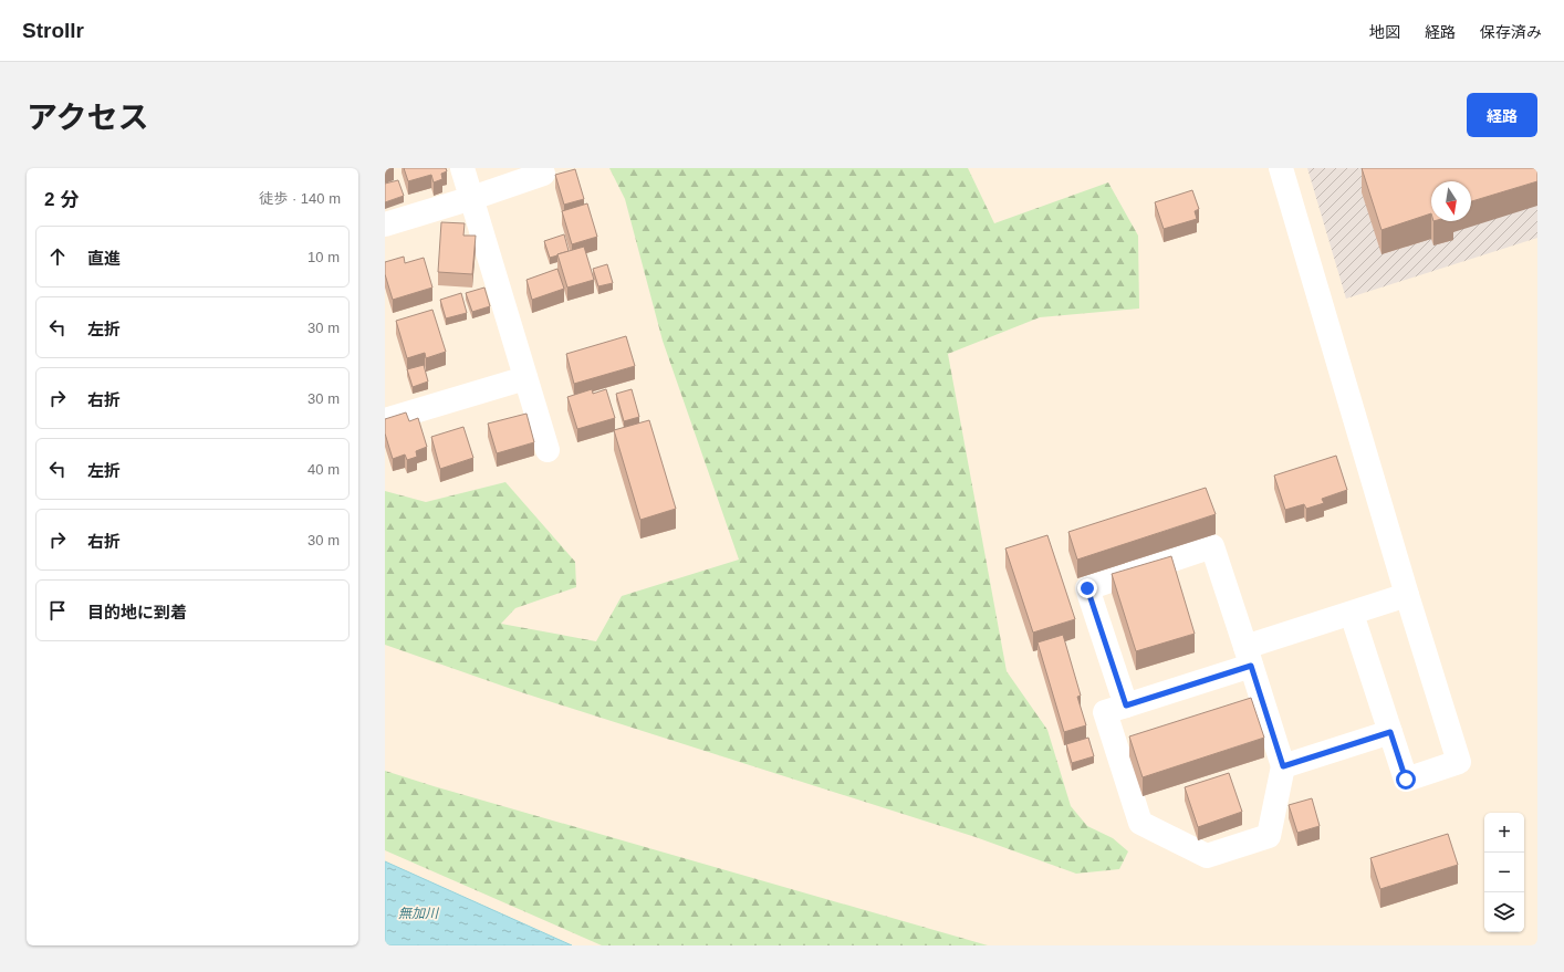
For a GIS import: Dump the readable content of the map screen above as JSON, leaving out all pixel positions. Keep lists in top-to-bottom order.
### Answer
{
  "water": ["無加川"],
  "north": "bottom",
  "page": {
    "header": "Strollr",
    "nav": ["地図", "経路", "保存済み"],
    "title": "アクセス",
    "buttons": "経路",
    "heading": ["2 分", "徒歩 · 140 m"],
    "list": [
      ["直進", "10 m"],
      ["左折", "30 m"],
      ["右折", "30 m"],
      ["左折", "40 m"],
      ["右折", "30 m"],
      "目的地に到着"
    ],
    "map_buttons": ["+", "−"]
  }
}
